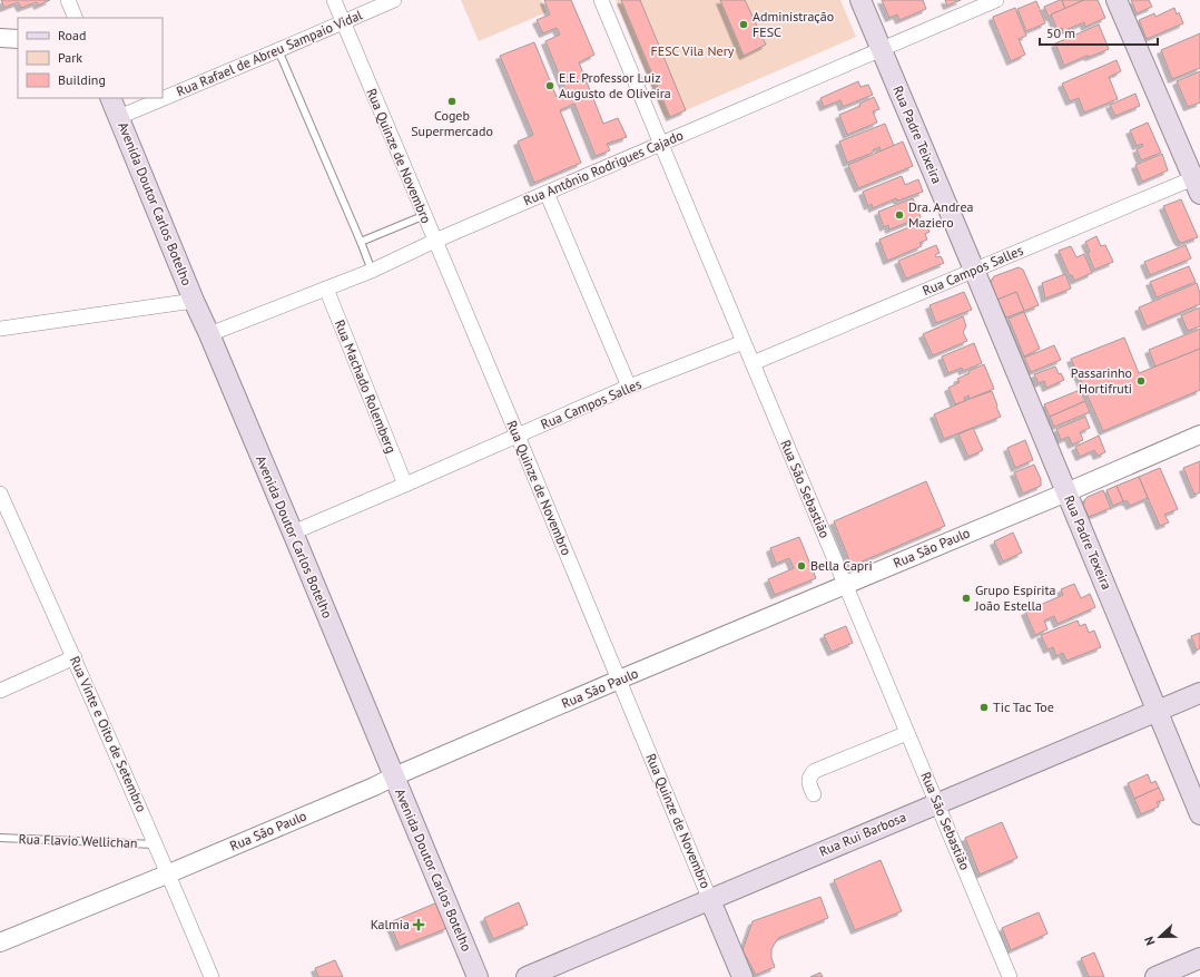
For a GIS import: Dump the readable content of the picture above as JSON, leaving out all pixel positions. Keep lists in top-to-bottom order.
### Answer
{
  "streets": {
    "main road": [
      "Rua Padre Teixeira",
      "Rua Quinze de Novembro",
      "Avenida Doutor Carlos Botelho",
      "Rua Padre Texeira",
      "Rua Rui Barbosa"
    ],
    "street": [
      "Rua Rafael de Abreu Sampaio Vidal",
      "Rua Antônio Rodrigues Cajado",
      "Rua Campos Salles",
      "Rua Machado Rolemberg",
      "Rua São Sebastião",
      "Rua São Paulo",
      "Rua Vinte e Oito de Setembro"
    ],
    "lane": ["Rua Flavio Wellichan"]
  },
  "crossings": [
    ["Rua Rafael de Abreu Sampaio Vidal", "Rua Quinze de Novembro"],
    ["Rua Rafael de Abreu Sampaio Vidal", "Avenida Doutor Carlos Botelho"],
    ["Rua Padre Teixeira", "Rua Antônio Rodrigues Cajado"],
    ["Rua Padre Teixeira", "Rua Campos Salles"],
    ["Rua Padre Teixeira", "Rua Padre Texeira"],
    ["Rua Quinze de Novembro", "Rua Antônio Rodrigues Cajado"],
    ["Rua Quinze de Novembro", "Rua Campos Salles"],
    ["Rua Quinze de Novembro", "Rua São Paulo"],
    ["Rua Quinze de Novembro", "Rua Rui Barbosa"],
    ["Rua Antônio Rodrigues Cajado", "Avenida Doutor Carlos Botelho"],
    ["Rua Antônio Rodrigues Cajado", "Rua Machado Rolemberg"],
    ["Rua Antônio Rodrigues Cajado", "Rua São Sebastião"],
    ["Avenida Doutor Carlos Botelho", "Rua Campos Salles"],
    ["Avenida Doutor Carlos Botelho", "Rua São Paulo"],
    ["Rua Campos Salles", "Rua Machado Rolemberg"],
    ["Rua Campos Salles", "Rua São Sebastião"],
    ["Rua Campos Salles", "Rua Padre Texeira"],
    ["Rua São Sebastião", "Rua São Paulo"],
    ["Rua São Sebastião", "Rua Rui Barbosa"],
    ["Rua Padre Texeira", "Rua São Paulo"],
    ["Rua Padre Texeira", "Rua Rui Barbosa"],
    ["Rua São Paulo", "Rua Vinte e Oito de Setembro"],
    ["Rua Vinte e Oito de Setembro", "Rua Flavio Wellichan"]
  ],
  "parks": ["FESC Vila Nery"],
  "places": {
    "other": [
      "Administração FESC",
      "E.E. Professor Luiz Augusto de Oliveira",
      "Cogeb Supermercado",
      "Dra. Andrea Maziero",
      "Passarinho Hortifruti",
      "Bella Capri",
      "Grupo Espírita João Estella",
      "Tic Tac Toe"
    ],
    "health": ["Kalmia"]
  },
  "legend": ["Road", "Park", "Building"],
  "scale_bar": "50 m",
  "north": "left"
}
